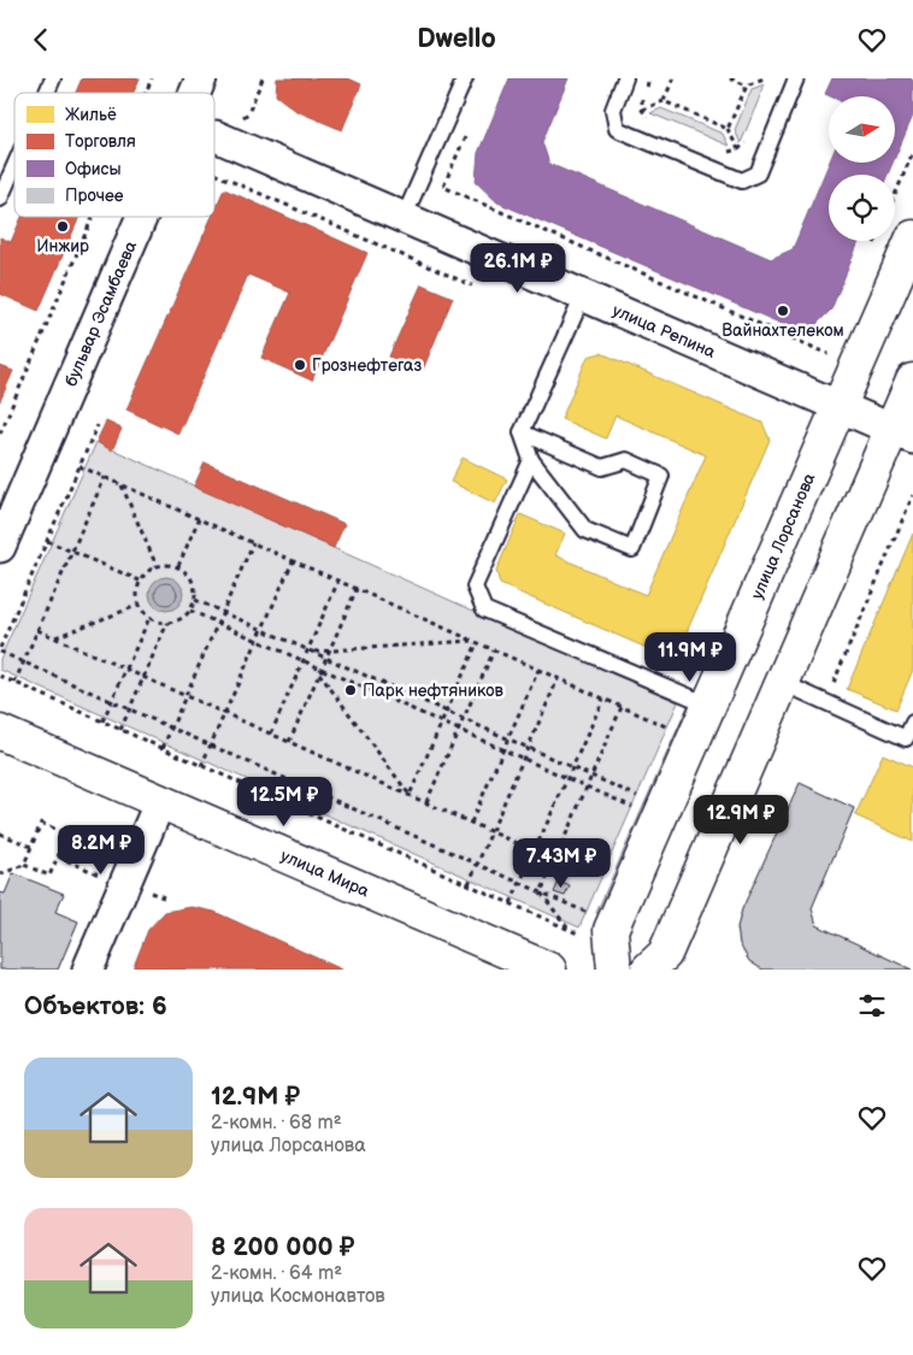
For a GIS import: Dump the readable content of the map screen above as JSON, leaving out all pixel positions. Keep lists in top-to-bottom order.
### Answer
{
  "streets": {
    "main road": ["улица Лорсанова", "улица Мира"],
    "street": ["бульвар Эсамбаева", "улица Репина"]
  },
  "crossings": [
    ["улица Репина", "улица Лорсанова"]
  ],
  "places": [
    "Инжир",
    "Вайнахтелеком",
    "Грознефтегаз",
    "Парк нефтяников"
  ],
  "legend": [
    "Жильё",
    "Торговля",
    "Офисы",
    "Прочее"
  ],
  "north": "right",
  "page": {
    "header": "Dwello",
    "price": [
      "26.1M ₽",
      "11.9M ₽",
      "12.5M ₽",
      "12.9M ₽",
      "8.2M ₽",
      "7.43M ₽"
    ],
    "heading": "Объектов: 6",
    "list": [
      {
        "name": "12.9M ₽",
        "note": "2-комн. · 68 m² · улица Лорсанова"
      },
      {
        "name": "8 200 000 ₽",
        "note": "2-комн. · 64 m² · улица Космонавтов"
      }
    ]
  }
}
